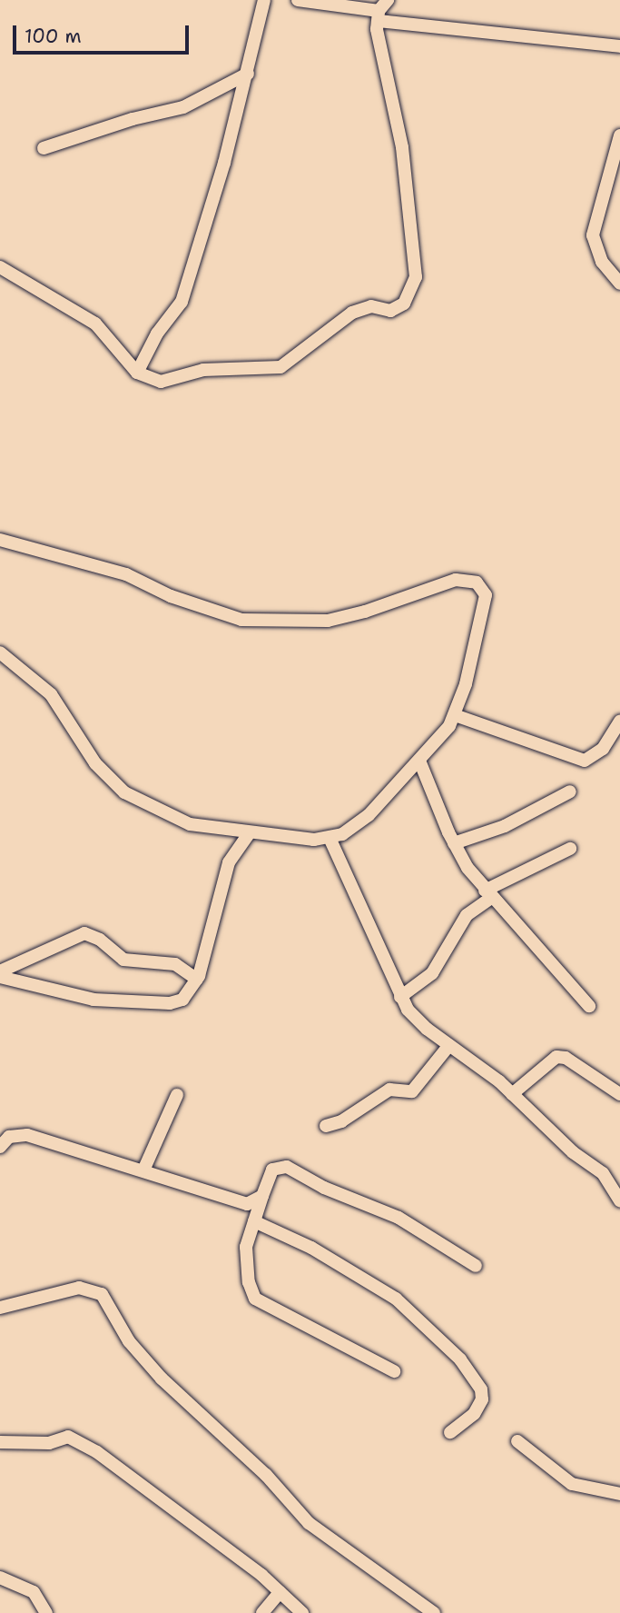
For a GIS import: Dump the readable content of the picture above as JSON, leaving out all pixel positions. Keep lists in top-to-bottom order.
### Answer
{
  "scale_bar": "100 m"
}
